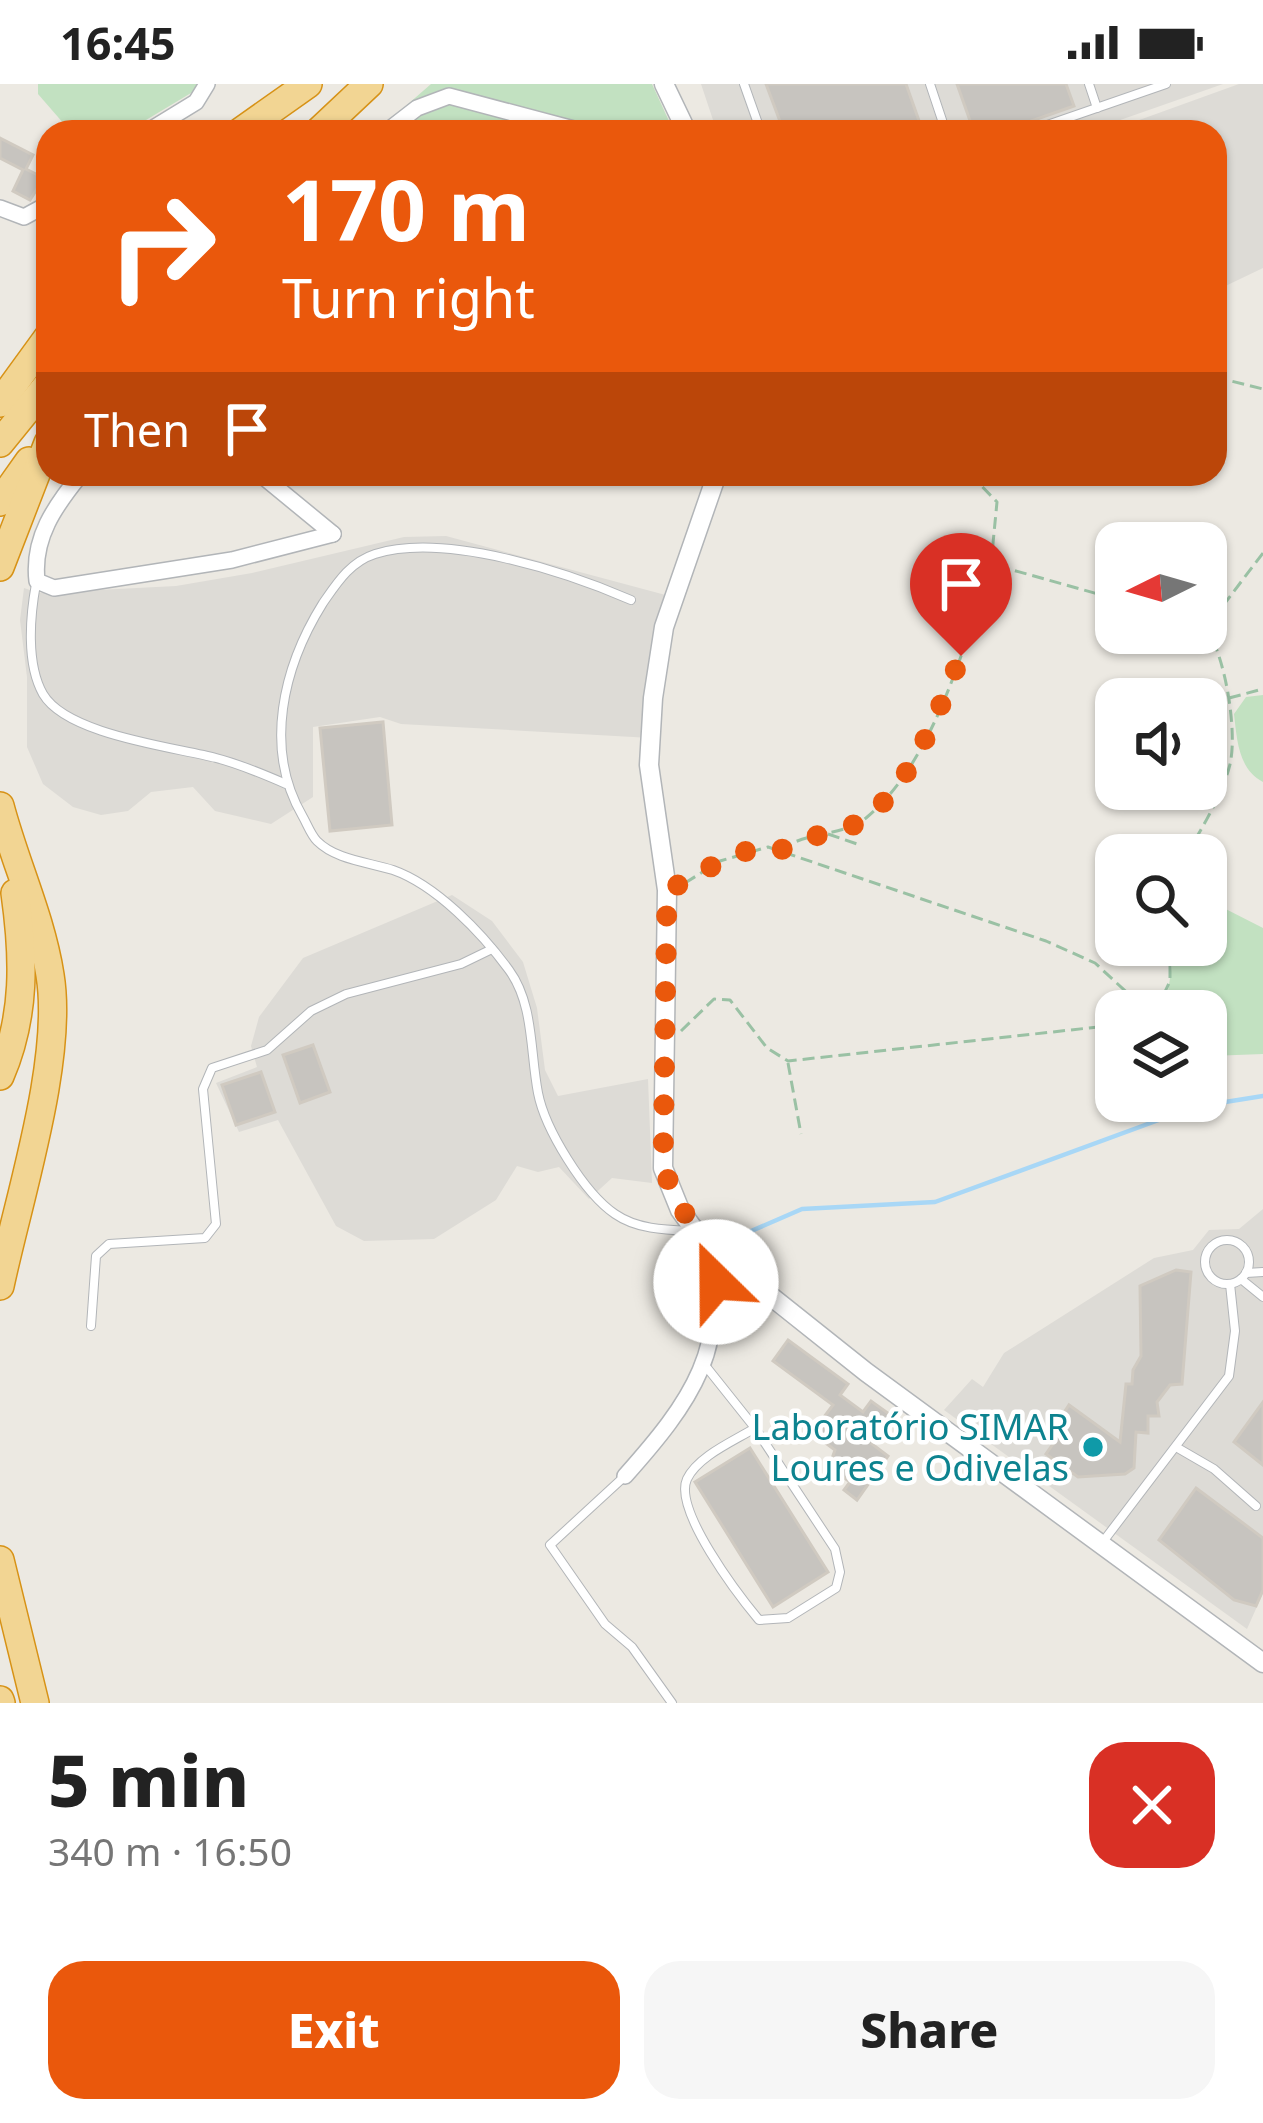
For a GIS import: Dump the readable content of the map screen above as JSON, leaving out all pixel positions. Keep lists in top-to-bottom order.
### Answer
{
  "places": ["Laboratório SIMAR Loures e Odivelas"],
  "north": "left",
  "page": {
    "status": "16:45",
    "turn": ["170 m", "Turn right"],
    "then": "Then",
    "heading": ["5 min", "340 m · 16:50"],
    "buttons": ["Exit", "Share"]
  }
}
